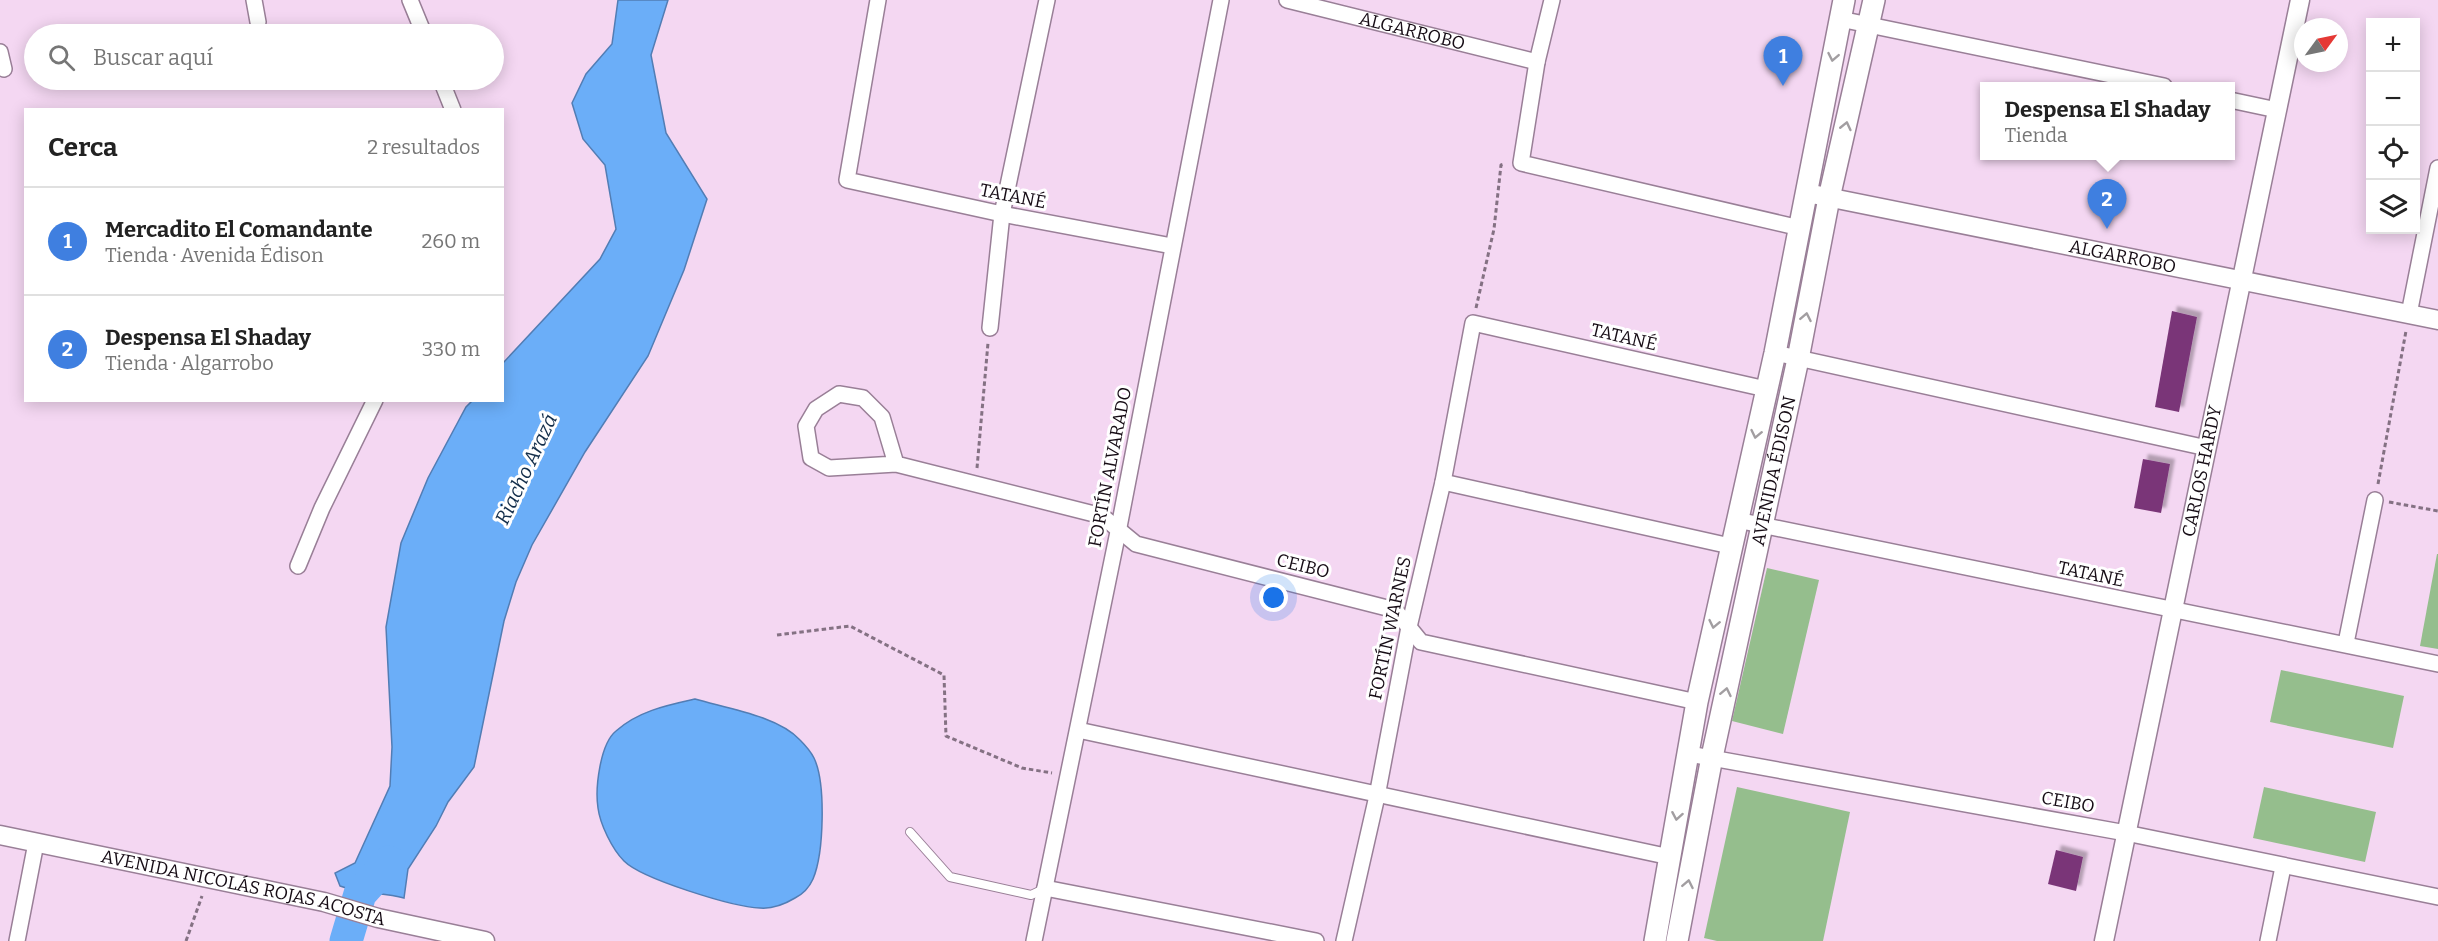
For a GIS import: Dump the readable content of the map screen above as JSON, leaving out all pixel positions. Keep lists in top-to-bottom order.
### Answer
{
  "streets": {
    "main road": ["AVENIDA ÉDISON"],
    "street": [
      "ALGARROBO",
      "TATANÉ",
      "FORTÍN ALVARADO",
      "CARLOS HARDY",
      "CEIBO",
      "FORTÍN WARNES",
      "AVENIDA NICOLÁS ROJAS ACOSTA"
    ]
  },
  "crossings": [
    ["ALGARROBO", "AVENIDA ÉDISON"],
    ["ALGARROBO", "CARLOS HARDY"],
    ["TATANÉ", "FORTÍN ALVARADO"],
    ["TATANÉ", "AVENIDA ÉDISON"],
    ["TATANÉ", "CARLOS HARDY"],
    ["TATANÉ", "FORTÍN WARNES"],
    ["FORTÍN ALVARADO", "CEIBO"],
    ["AVENIDA ÉDISON", "CEIBO"],
    ["CARLOS HARDY", "CEIBO"],
    ["CEIBO", "FORTÍN WARNES"]
  ],
  "water": ["Riacho Arazá"],
  "north": "top right",
  "page": {
    "map_buttons": ["+", "−"],
    "search": "Buscar aquí",
    "pins": ["1", "2"],
    "popup": ["Despensa El Shaday", "Tienda"],
    "heading": ["Cerca", "2 resultados"],
    "list": [
      {
        "mark": "1",
        "name": "Mercadito El Comandante",
        "note": "Tienda · Avenida Édison",
        "value": "260 m"
      },
      {
        "mark": "2",
        "name": "Despensa El Shaday",
        "note": "Tienda · Algarrobo",
        "value": "330 m"
      }
    ]
  }
}
